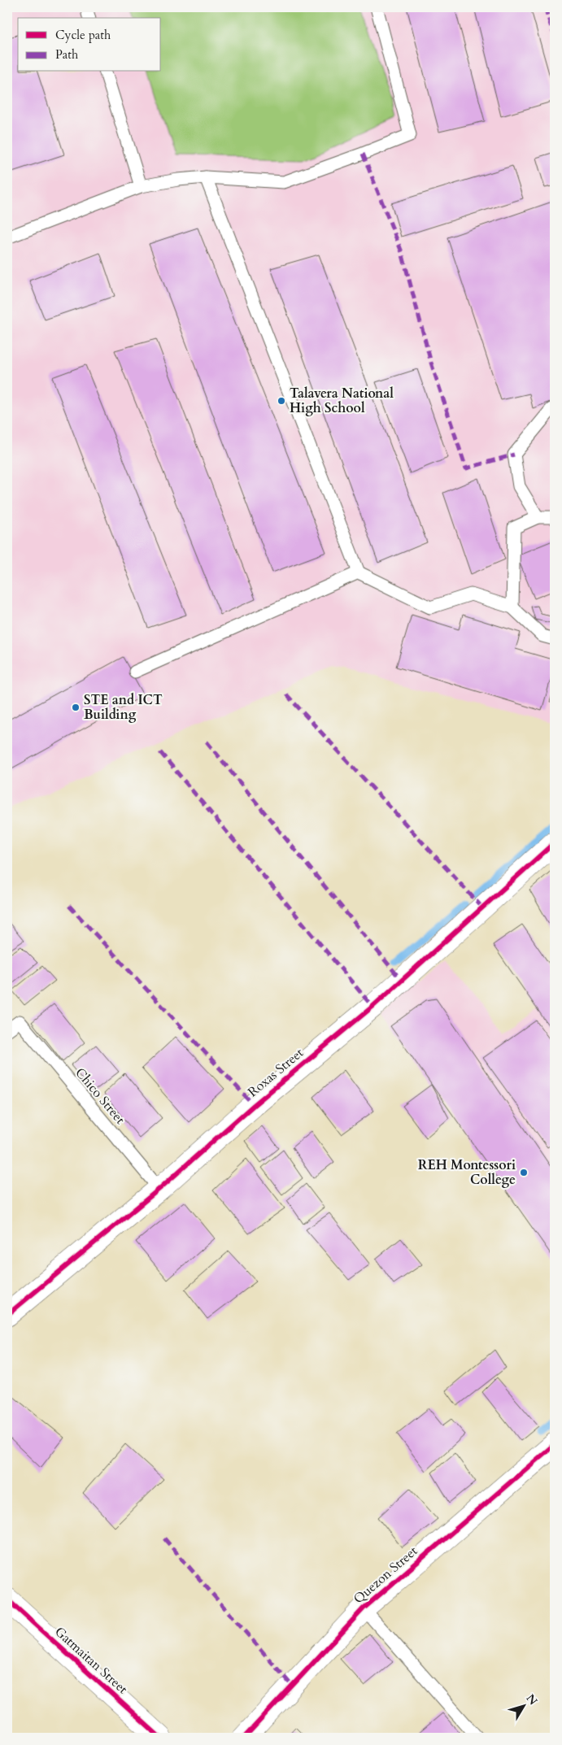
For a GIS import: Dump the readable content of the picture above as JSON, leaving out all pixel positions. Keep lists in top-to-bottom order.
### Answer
{
  "streets": {
    "street": ["Roxas Street", "Quezon Street", "Gatmaitan Street"],
    "lane": ["Chico Street"]
  },
  "crossings": [
    ["Roxas Street", "Chico Street"]
  ],
  "places": ["Talavera National High School", "STE and ICT Building", "REH Montessori College"],
  "legend": ["Cycle path", "Path"],
  "north": "top right"
}
